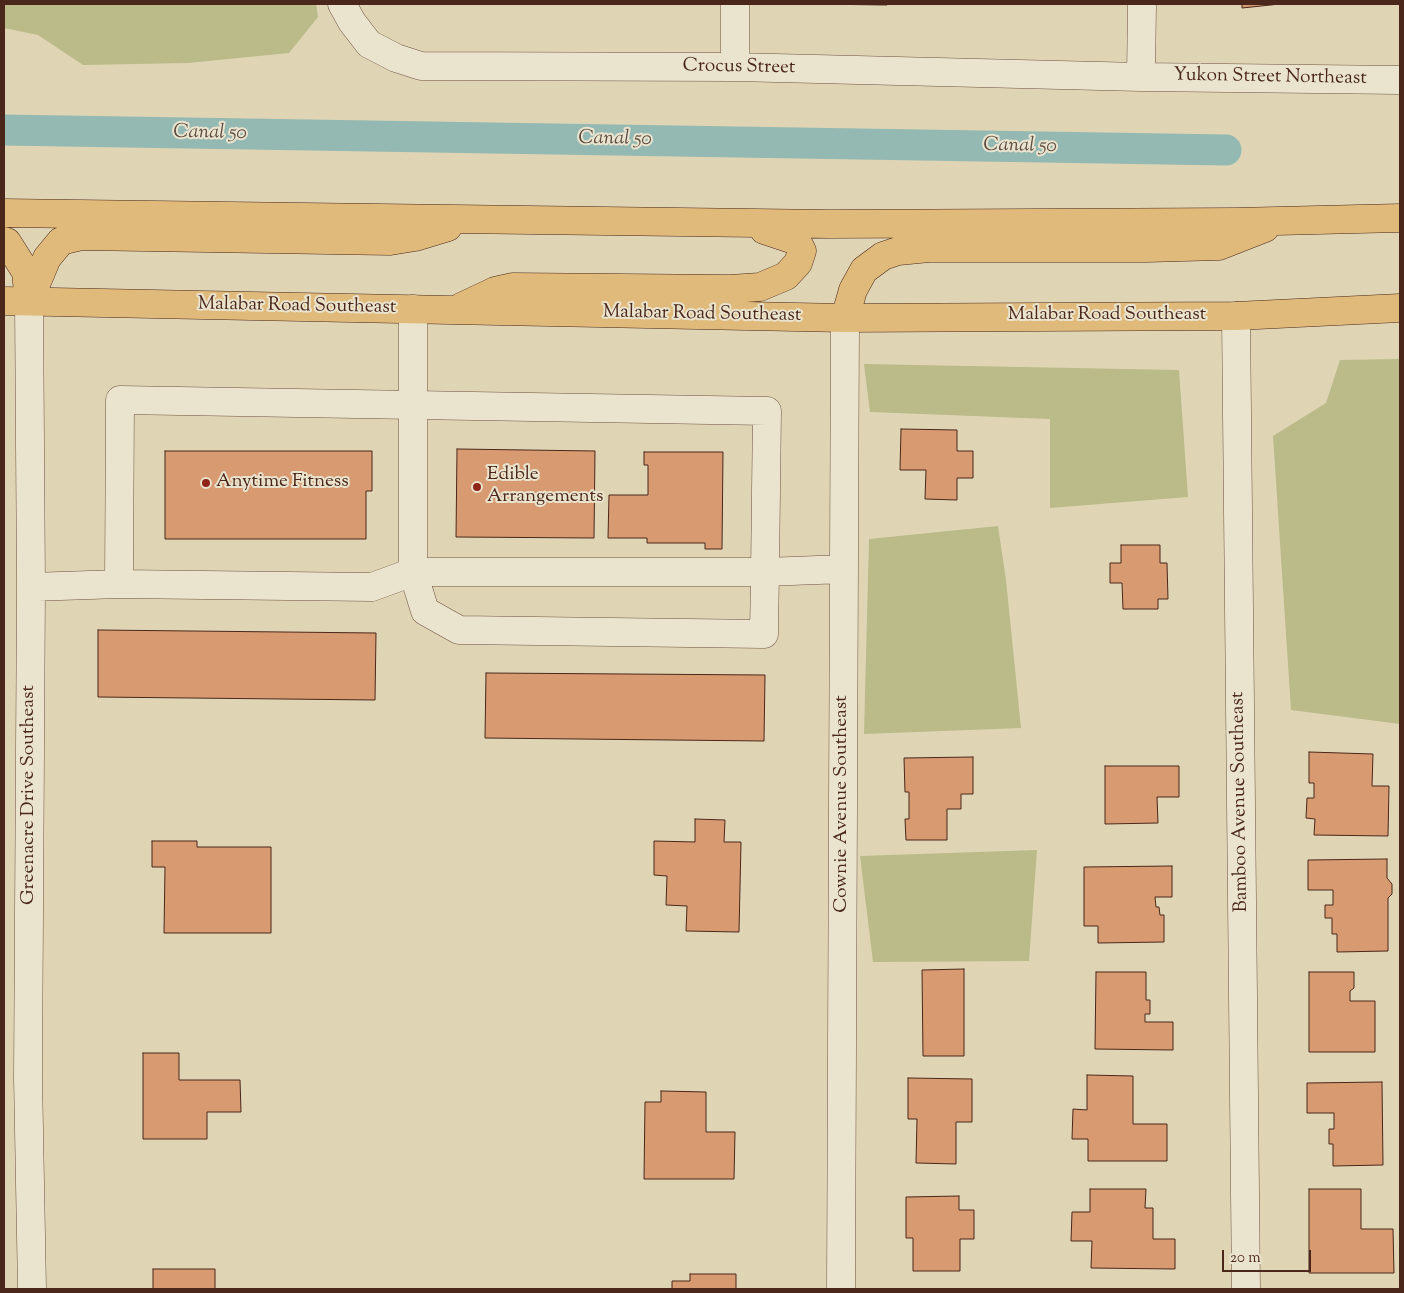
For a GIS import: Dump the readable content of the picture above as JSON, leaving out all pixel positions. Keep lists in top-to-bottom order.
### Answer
{
  "streets": {
    "main road": ["Malabar Road Southeast"],
    "street": [
      "Crocus Street",
      "Yukon Street Northeast",
      "Greenacre Drive Southeast",
      "Bamboo Avenue Southeast",
      "Cownie Avenue Southeast"
    ]
  },
  "crossings": [
    ["Crocus Street", "Yukon Street Northeast"],
    ["Malabar Road Southeast", "Greenacre Drive Southeast"],
    ["Malabar Road Southeast", "Bamboo Avenue Southeast"],
    ["Malabar Road Southeast", "Cownie Avenue Southeast"]
  ],
  "water": ["Canal 50"],
  "places": ["Anytime Fitness", "Edible Arrangements"],
  "scale_bar": "20 m"
}
